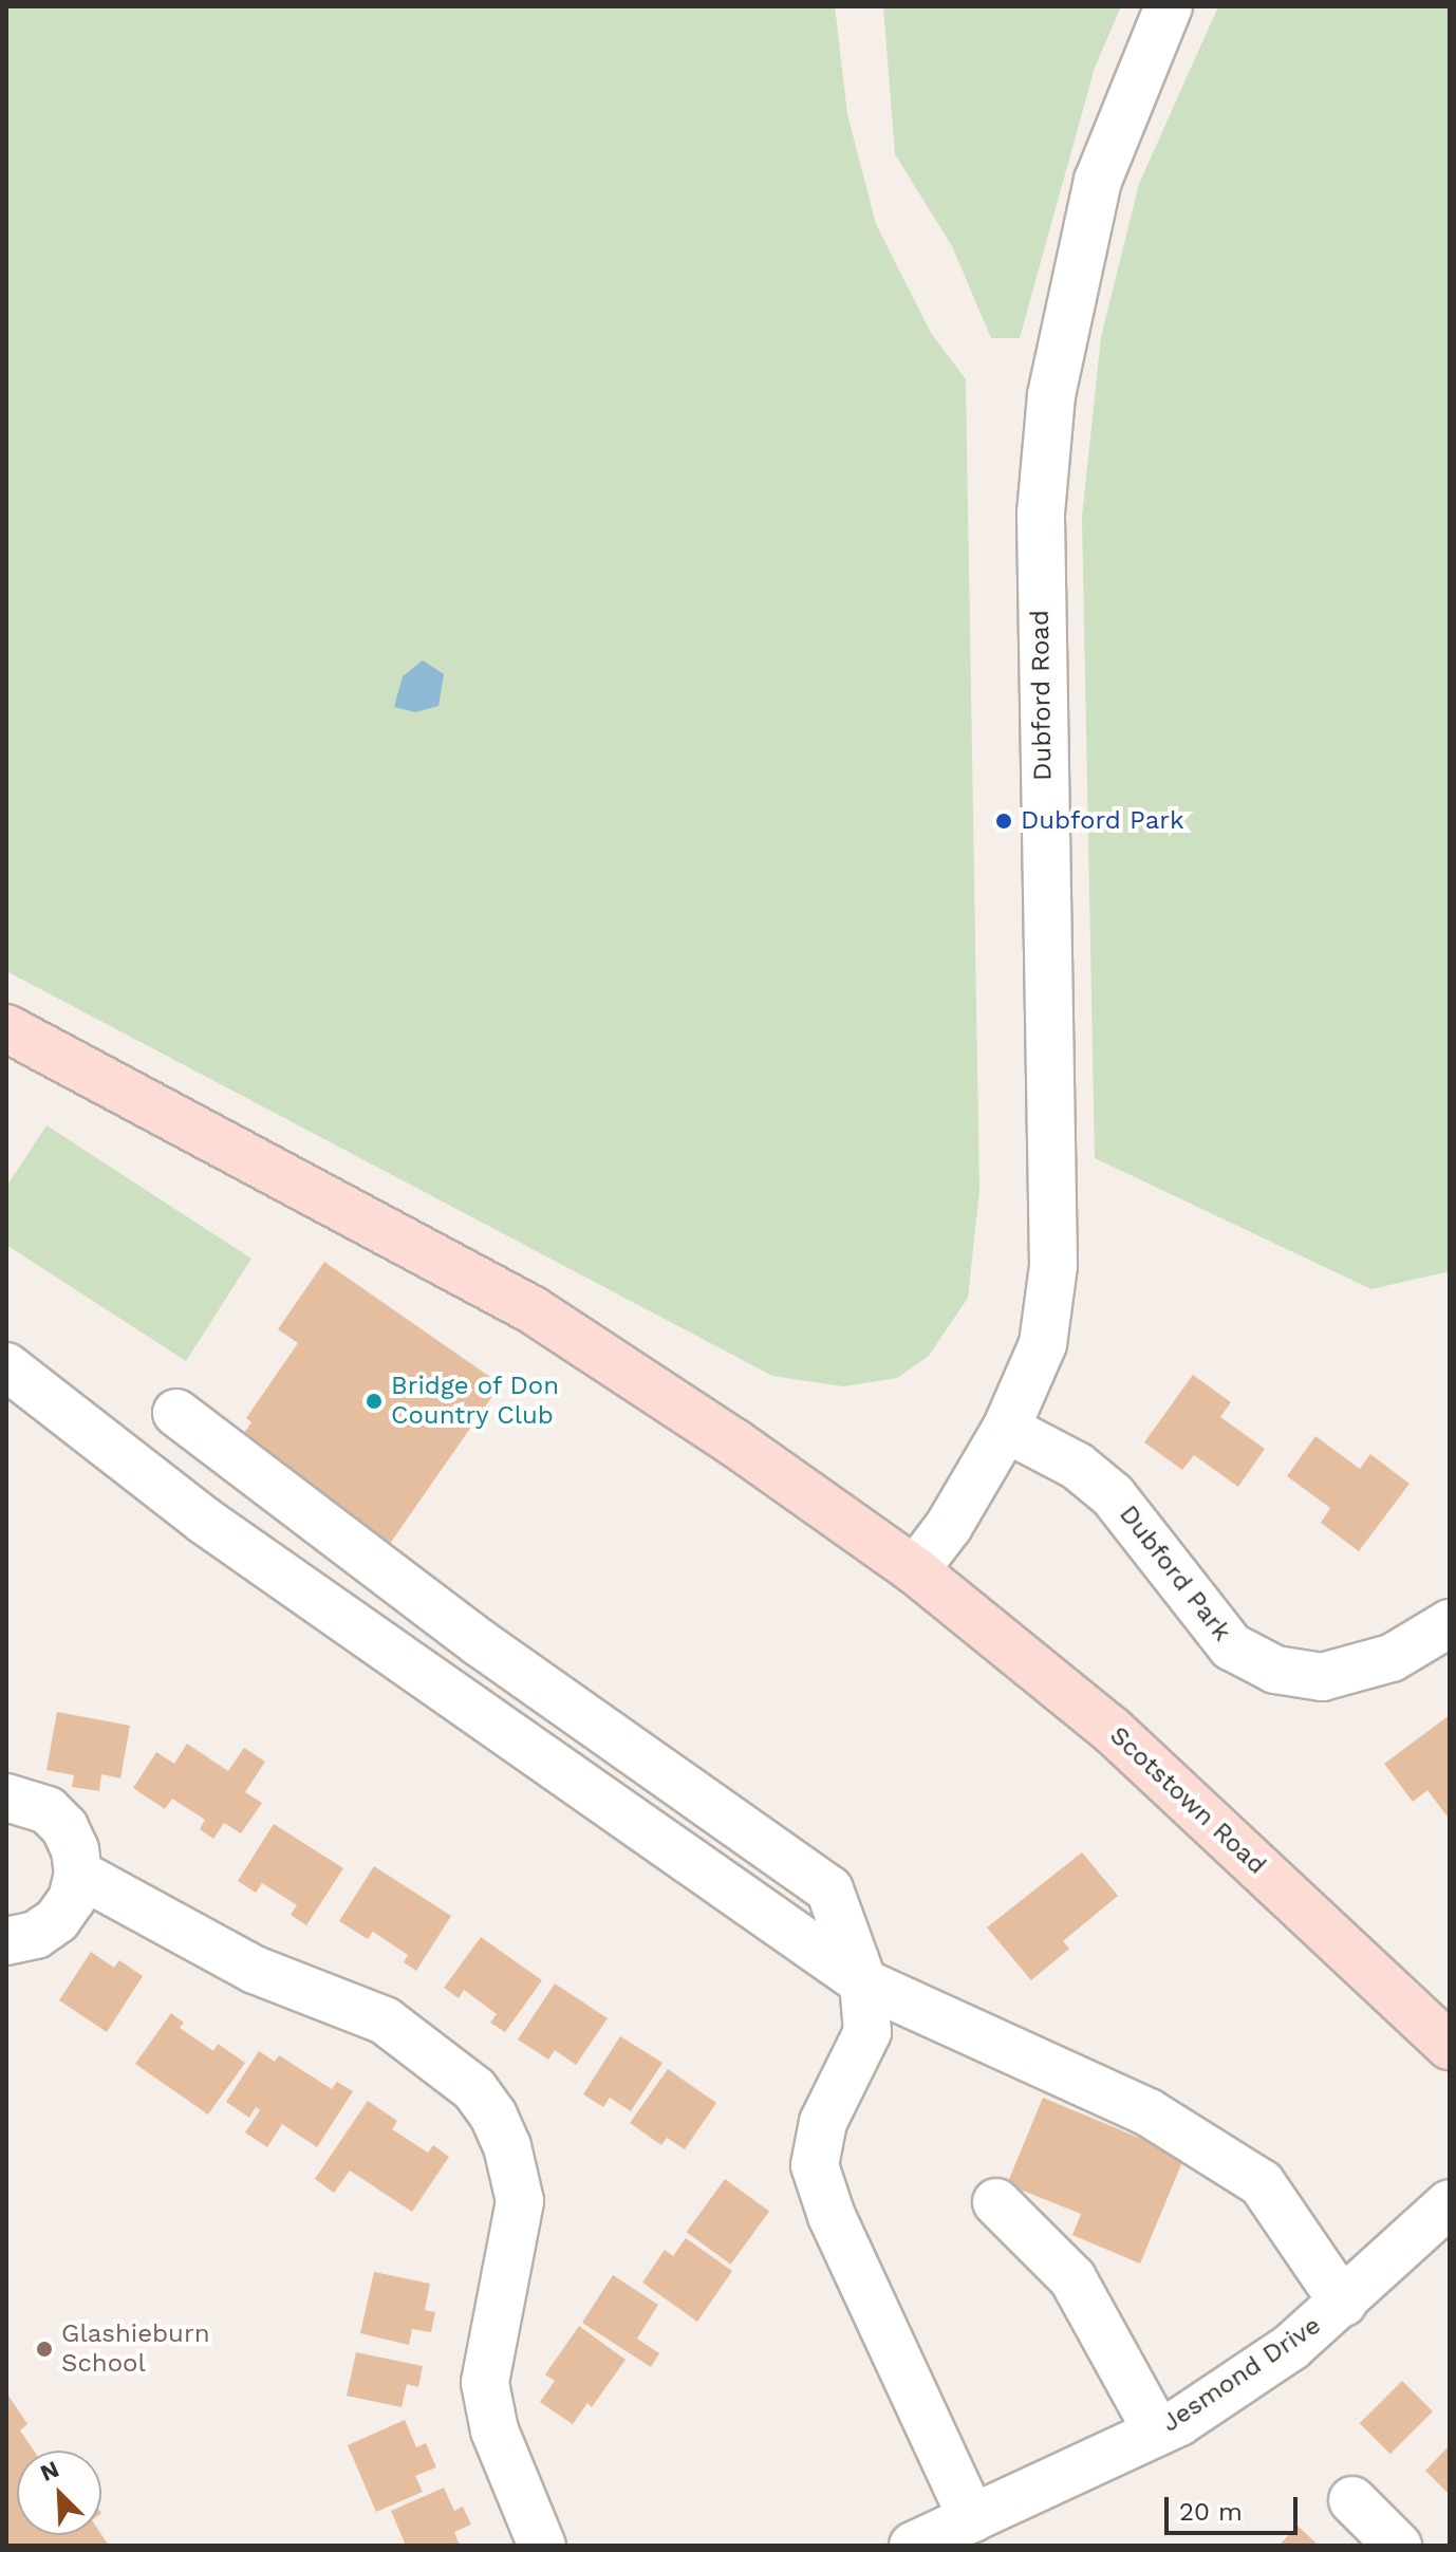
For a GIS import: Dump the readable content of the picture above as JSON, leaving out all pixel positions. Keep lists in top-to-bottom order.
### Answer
{
  "streets": {
    "main road": ["Scotstown Road"],
    "street": ["Dubford Road", "Dubford Park", "Jesmond Drive"]
  },
  "crossings": [
    ["Dubford Road", "Dubford Park"],
    ["Dubford Road", "Scotstown Road"]
  ],
  "places": ["Dubford Park", "Bridge of Don Country Club", "Glashieburn School"],
  "scale_bar": "20 m",
  "north": "top left"
}
